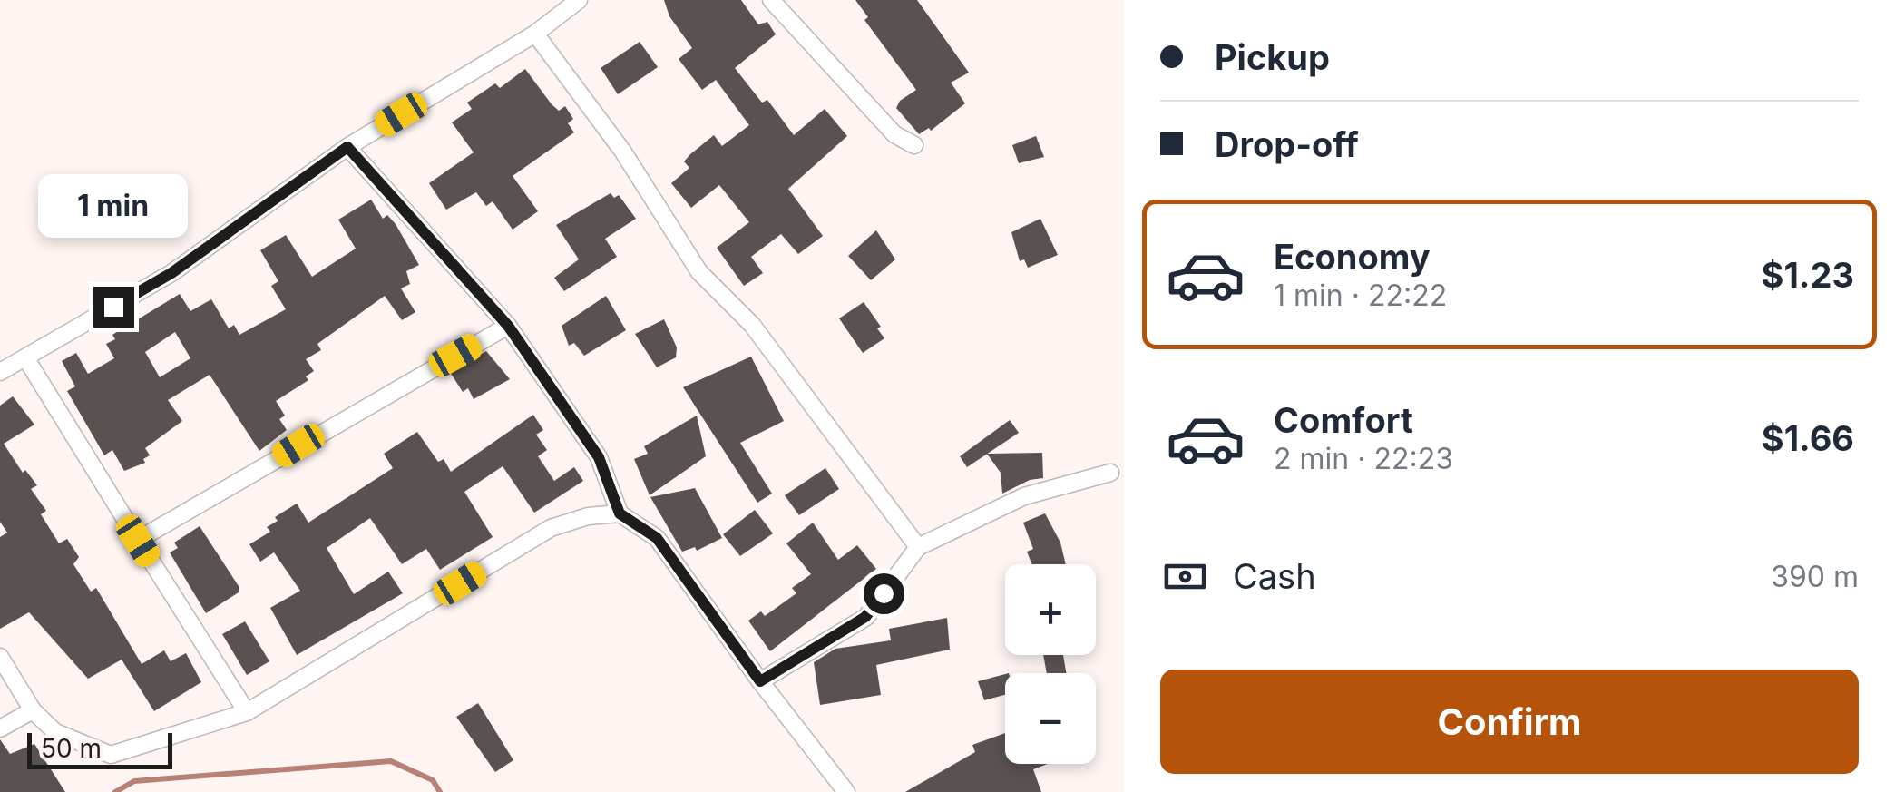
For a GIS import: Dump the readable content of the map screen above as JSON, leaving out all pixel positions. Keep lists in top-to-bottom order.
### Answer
{
  "scale_bar": "50 m",
  "page": {
    "banner": ["Pickup", "Drop-off"],
    "bubble": "1 min",
    "list": [
      {
        "name": "Economy",
        "note": "1 min · 22:22",
        "value": "$1.23"
      },
      {
        "name": "Comfort",
        "note": "2 min · 22:23",
        "value": "$1.66"
      }
    ],
    "pay": ["Cash", "390 m"],
    "map_buttons": ["+", "−"],
    "buttons": "Confirm",
    "scale": "50 m"
  }
}
